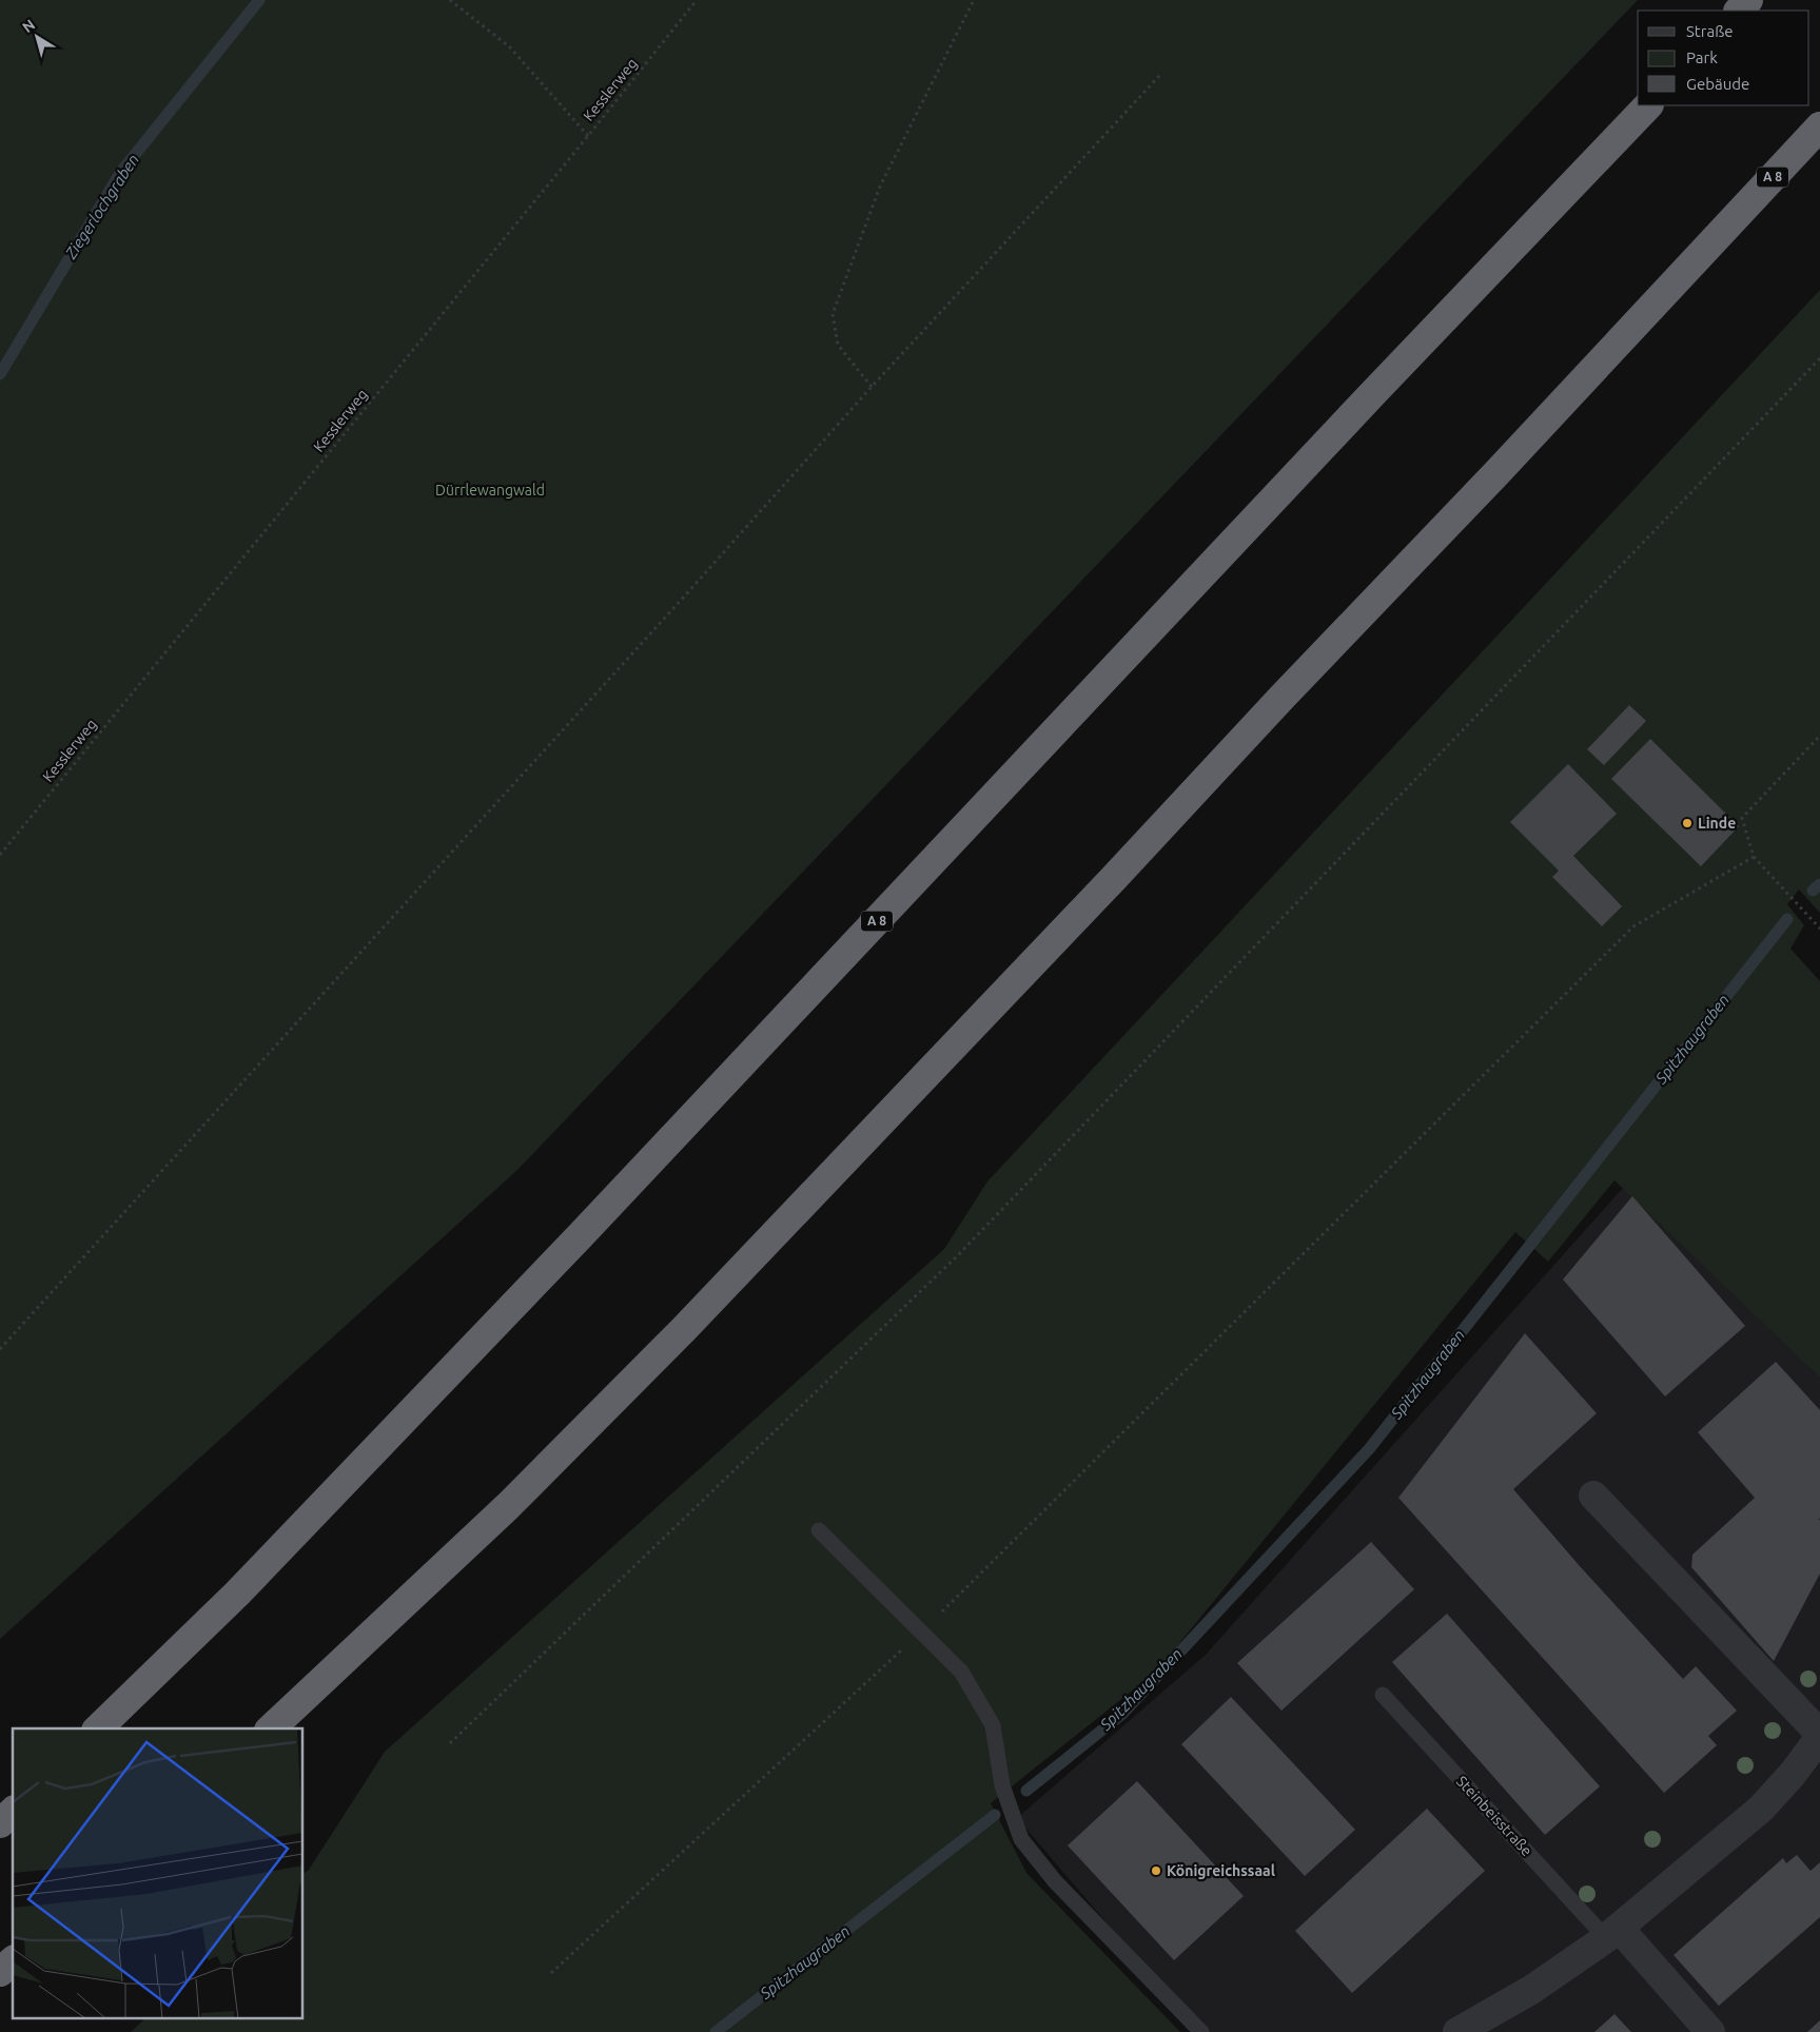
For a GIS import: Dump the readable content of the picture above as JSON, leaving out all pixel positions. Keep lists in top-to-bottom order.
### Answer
{
  "streets": {
    "highway": ["A 8"],
    "lane": ["Steinbeisstraße"],
    "path": ["Kesslerweg"]
  },
  "water": ["Ziegerlochgraben", "Spitzhaugraben"],
  "parks": ["Dürrlewangwald"],
  "places": ["Linde", "Königreichssaal"],
  "legend": ["Straße", "Park", "Gebäude"],
  "north": "top left"
}
